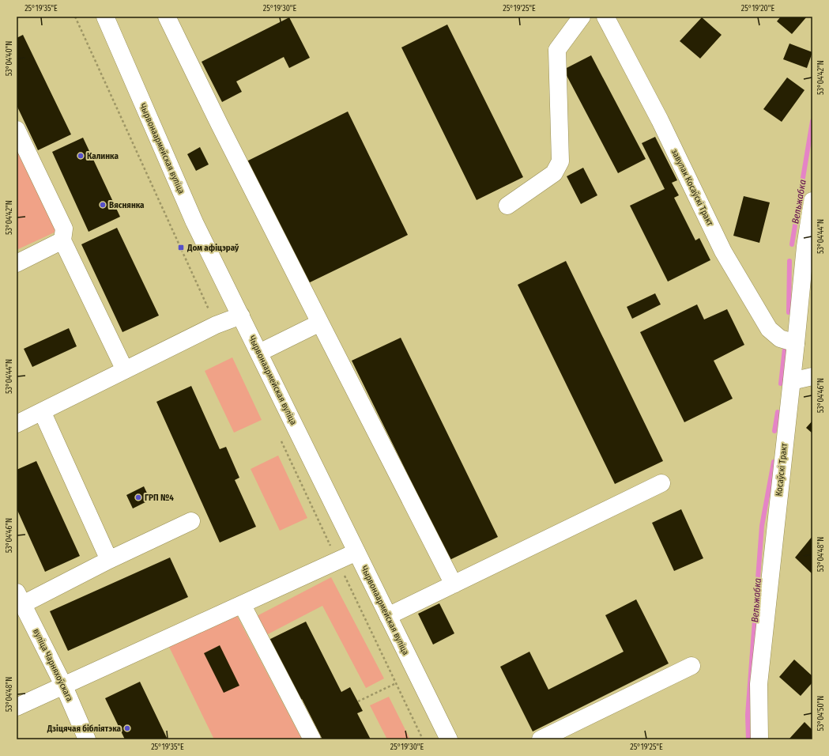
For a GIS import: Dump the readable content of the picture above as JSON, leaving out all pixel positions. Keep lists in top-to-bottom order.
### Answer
{
  "streets": {
    "main road": [
      "Чырвонаармейская вуліца",
      "завулак Косаўскі Тракт",
      "Косаўскі Тракт",
      "вуліца Чарняхоўскага"
    ]
  },
  "crossings": [
    ["завулак Косаўскі Тракт", "Косаўскі Тракт"]
  ],
  "water": ["Вельжабка"],
  "places": {
    "other": [
      "Калинка",
      "Вяснянка",
      "ГРП №4",
      "Дзіцячая бібліятэка"
    ],
    "transit": ["Дом афіцэраў"]
  },
  "coordinates": [
    "25°19'35\"E",
    "25°19'30\"E",
    "25°19'25\"E",
    "25°19'20\"E",
    "53°04'40\"N",
    "53°04'42\"N",
    "53°04'44\"N",
    "53°04'46\"N",
    "53°04'48\"N",
    "53°04'50\"N"
  ]
}
